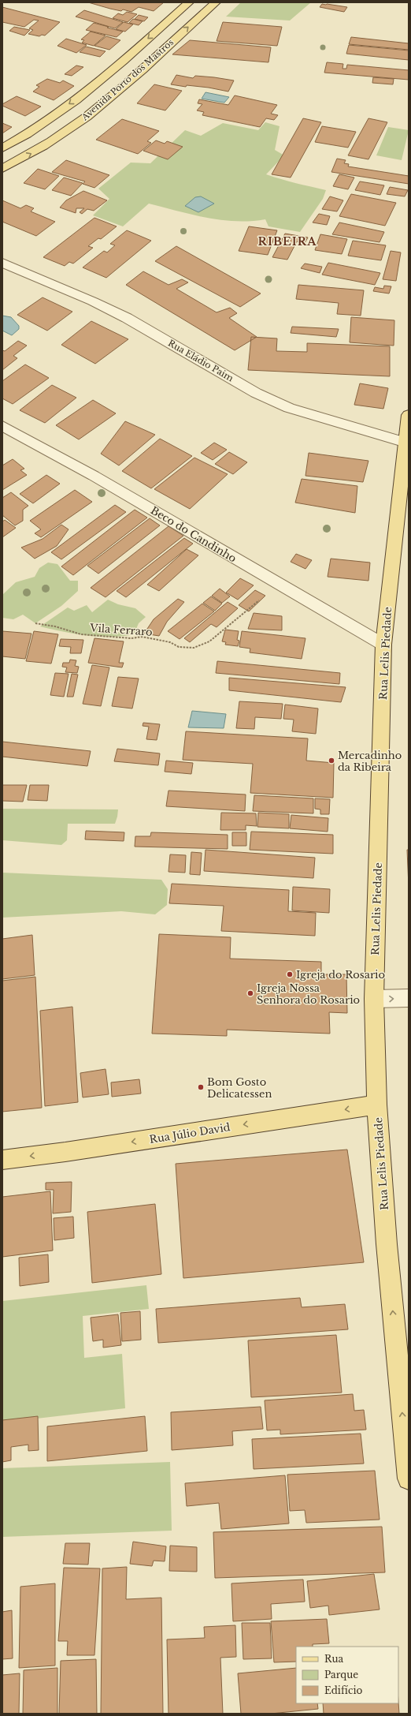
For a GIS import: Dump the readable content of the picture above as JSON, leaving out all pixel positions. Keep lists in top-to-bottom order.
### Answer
{
  "streets": {
    "main road": ["Avenida Porto dos Mastros", "Rua Lelis Piedade", "Rua Júlio David"],
    "street": ["Rua Eládio Paim", "Beco do Candinho"],
    "path": ["Vila Ferraro"]
  },
  "crossings": [
    ["Rua Eládio Paim", "Rua Lelis Piedade"],
    ["Beco do Candinho", "Vila Ferraro"],
    ["Beco do Candinho", "Rua Lelis Piedade"],
    ["Rua Lelis Piedade", "Rua Júlio David"]
  ],
  "one_way": ["Rua Lelis Piedade", "Rua Júlio David"],
  "districts": ["RIBEIRA"],
  "places": [
    "Mercadinho da Ribeira",
    "Igreja do Rosario",
    "Igreja Nossa Senhora do Rosario",
    "Bom Gosto Delicatessen"
  ],
  "legend": ["Rua", "Parque", "Edifício"]
}
